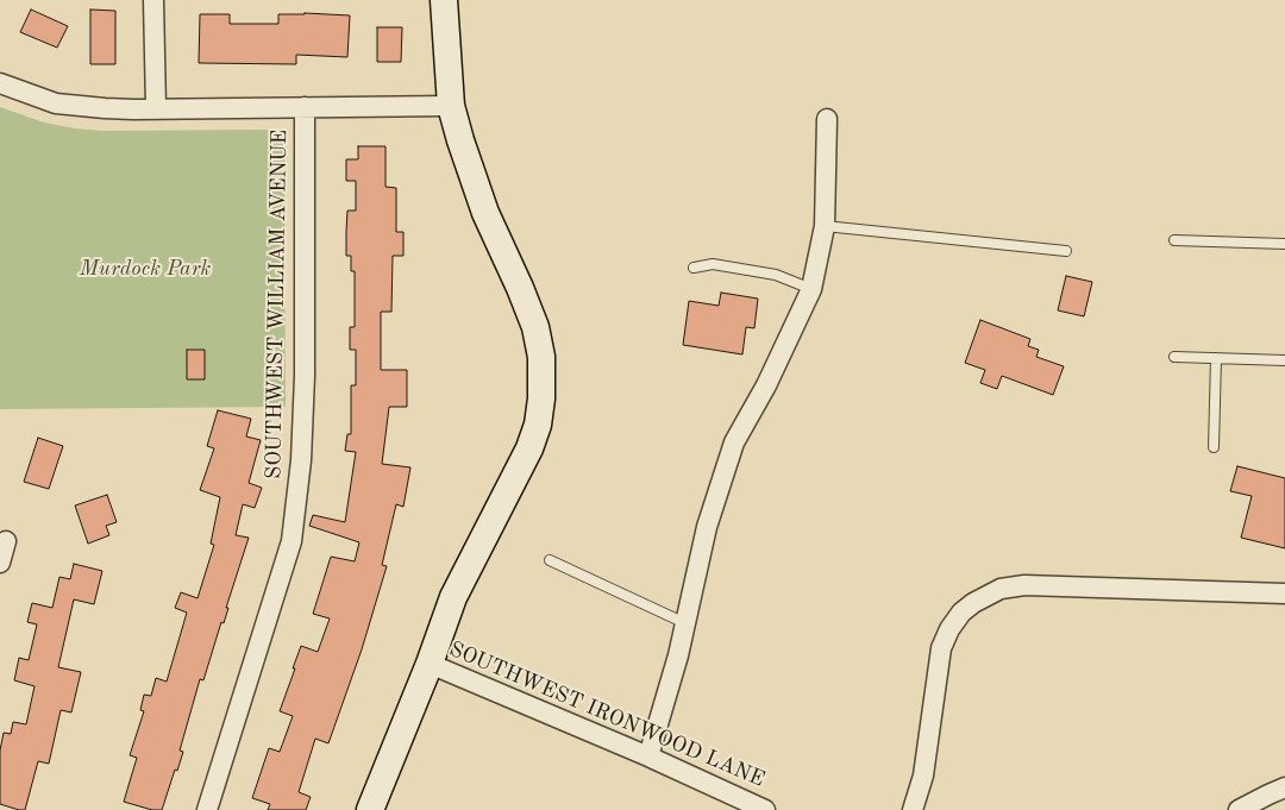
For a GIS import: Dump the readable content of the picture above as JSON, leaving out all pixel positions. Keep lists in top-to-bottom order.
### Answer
{
  "streets": {
    "street": ["SOUTHWEST WILLIAM AVENUE", "SOUTHWEST IRONWOOD LANE"]
  },
  "parks": ["Murdock Park"]
}
